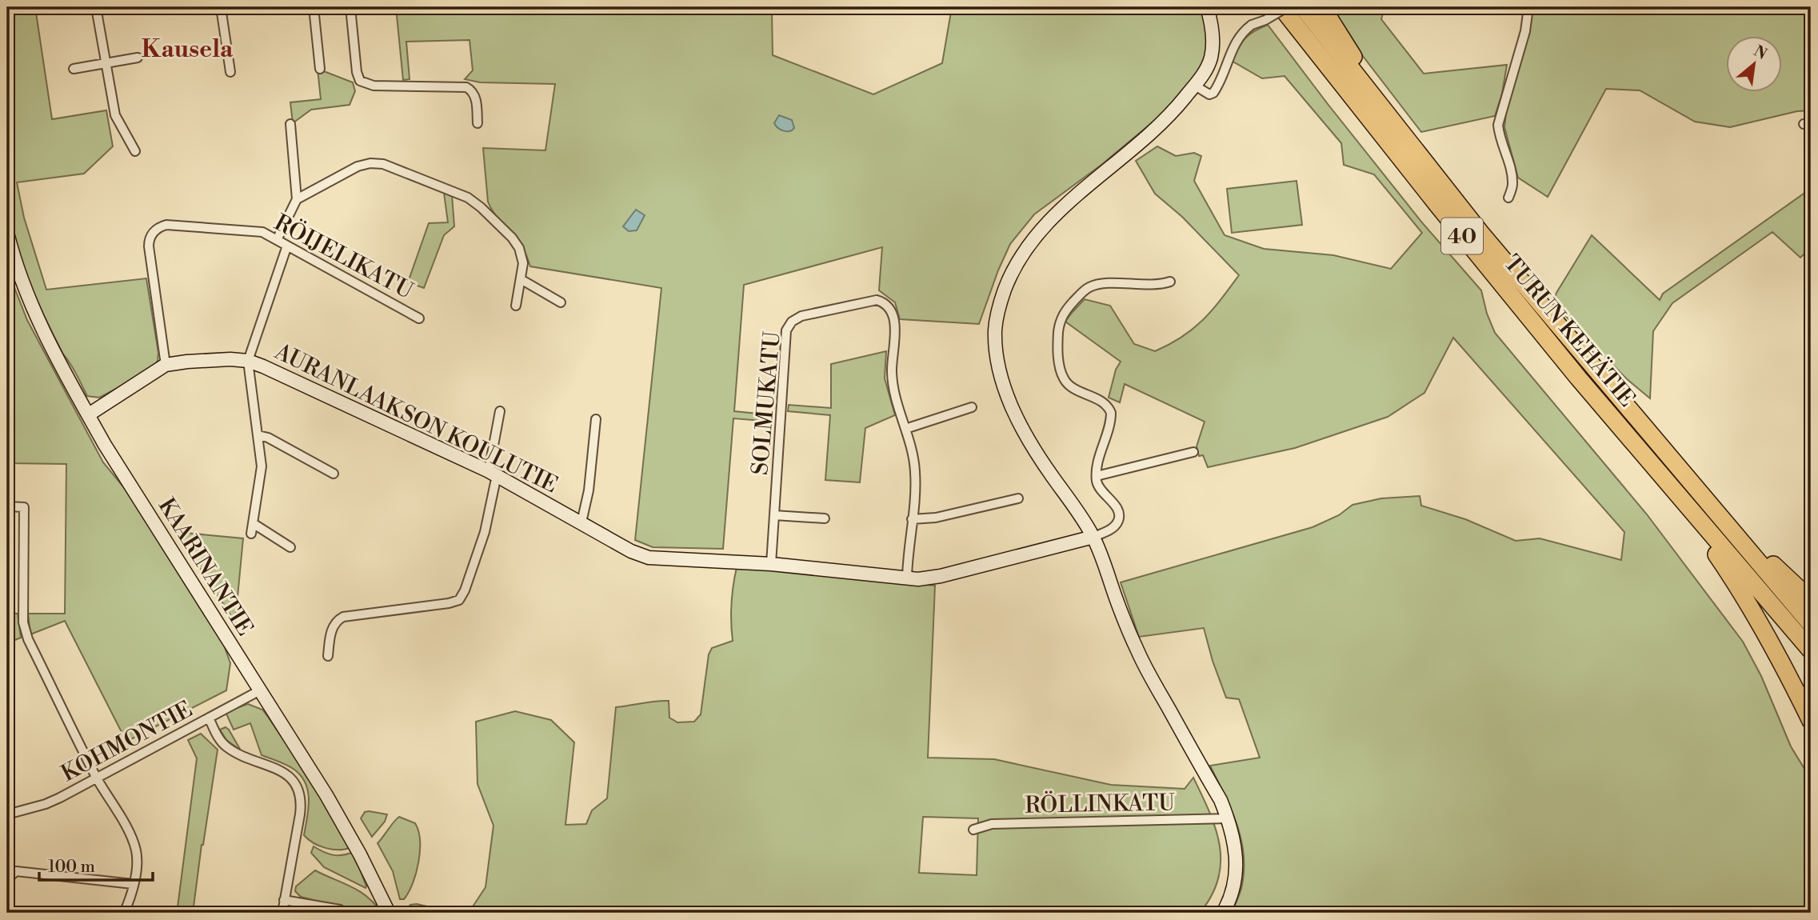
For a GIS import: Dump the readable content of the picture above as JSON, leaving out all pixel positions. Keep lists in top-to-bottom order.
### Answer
{
  "streets": {
    "highway": ["40", "TURUN KEHÄTIE"],
    "street": [
      "RÖIJELIKATU",
      "SOLMUKATU",
      "AURANLAAKSON KOULUTIE",
      "KAARINANTIE",
      "KOHMONTIE",
      "RÖLLINKATU"
    ]
  },
  "crossings": [
    ["RÖIJELIKATU", "AURANLAAKSON KOULUTIE"],
    ["SOLMUKATU", "AURANLAAKSON KOULUTIE"],
    ["AURANLAAKSON KOULUTIE", "KAARINANTIE"],
    ["KAARINANTIE", "KOHMONTIE"]
  ],
  "districts": ["Kausela"],
  "scale_bar": "100 m",
  "north": "top right"
}
